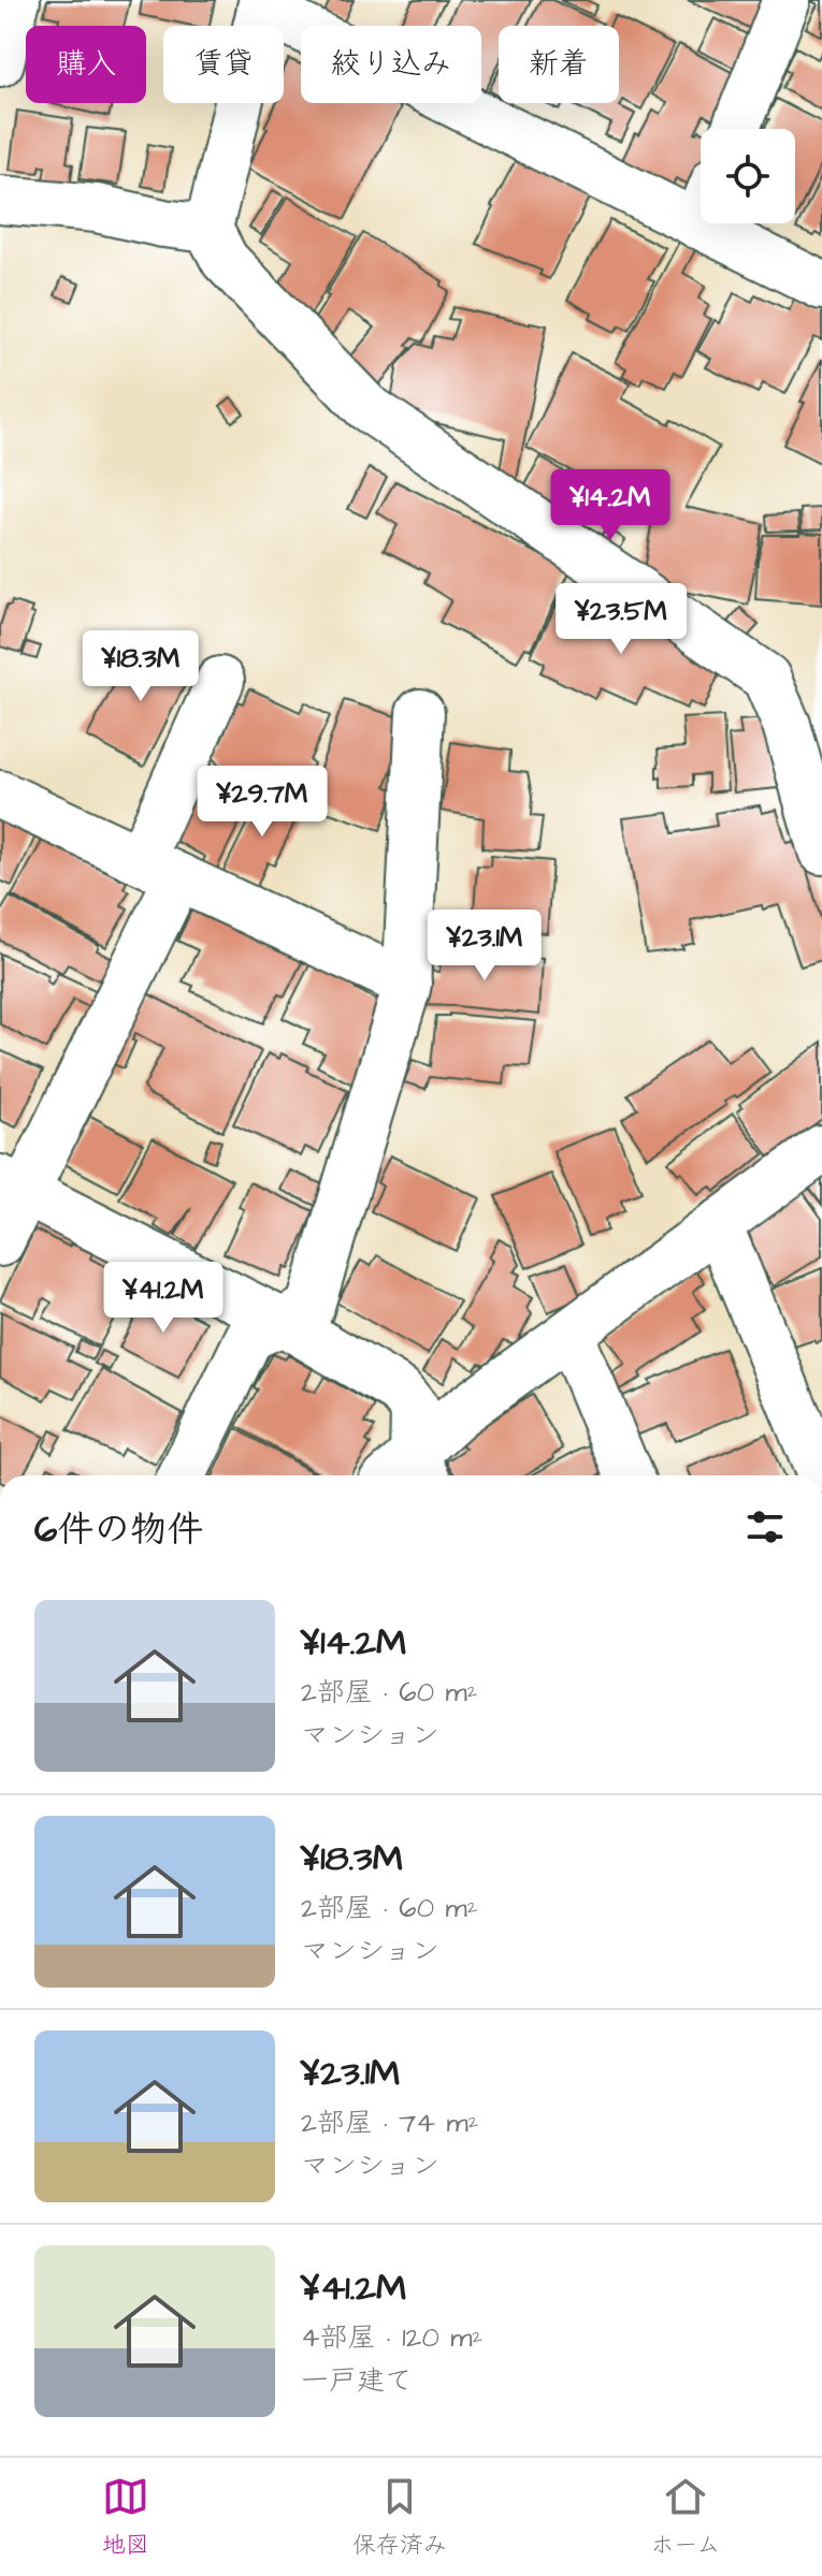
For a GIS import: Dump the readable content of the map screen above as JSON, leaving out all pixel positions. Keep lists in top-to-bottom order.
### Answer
{
  "page": {
    "chip": [
      "購入",
      "賃貸",
      "絞り込み",
      "新着"
    ],
    "price": [
      "¥14.2M",
      "¥23.5M",
      "¥18.3M",
      "¥29.7M",
      "¥23.1M",
      "¥41.2M"
    ],
    "heading": "6件の物件",
    "list": [
      {
        "name": "¥14.2M",
        "note": "2部屋 · 60 m² · マンション"
      },
      {
        "name": "¥18.3M",
        "note": "2部屋 · 60 m² · マンション"
      },
      {
        "name": "¥23.1M",
        "note": "2部屋 · 74 m² · マンション"
      },
      {
        "name": "¥41.2M",
        "note": "4部屋 · 120 m² · 一戸建て"
      }
    ],
    "tabs": ["地図", "保存済み", "ホーム"]
  }
}
